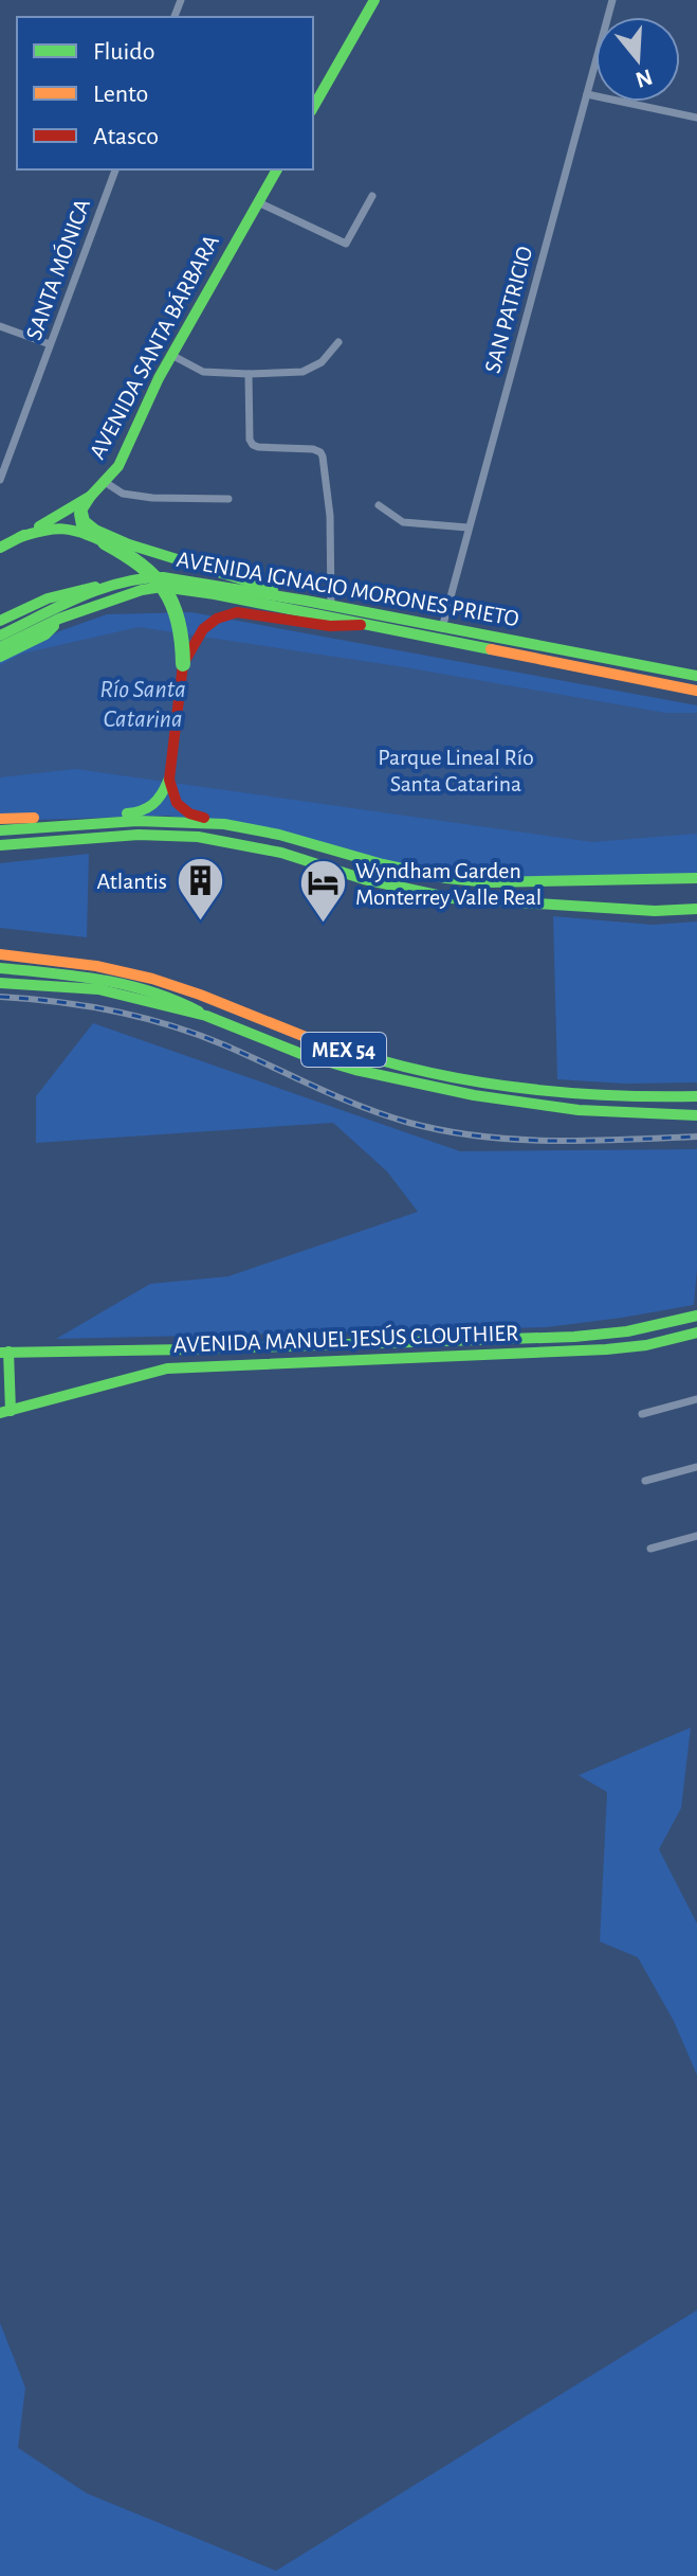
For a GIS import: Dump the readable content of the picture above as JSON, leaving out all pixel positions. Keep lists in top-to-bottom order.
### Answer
{
  "streets": {
    "main road": [
      "AVENIDA SANTA BÁRBARA",
      "AVENIDA IGNACIO MORONES PRIETO",
      "MEX 54",
      "AVENIDA MANUEL JESÚS CLOUTHIER"
    ],
    "street": ["SANTA MÓNICA", "SAN PATRICIO"]
  },
  "crossings": [
    ["SAN PATRICIO", "AVENIDA IGNACIO MORONES PRIETO"]
  ],
  "water": ["Río Santa Catarina"],
  "parks": ["Parque Lineal Río Santa Catarina"],
  "places": {
    "building": ["Atlantis"],
    "hotel": ["Wyndham Garden Monterrey Valle Real"]
  },
  "legend": ["Fluido", "Lento", "Atasco"],
  "north": "bottom"
}
